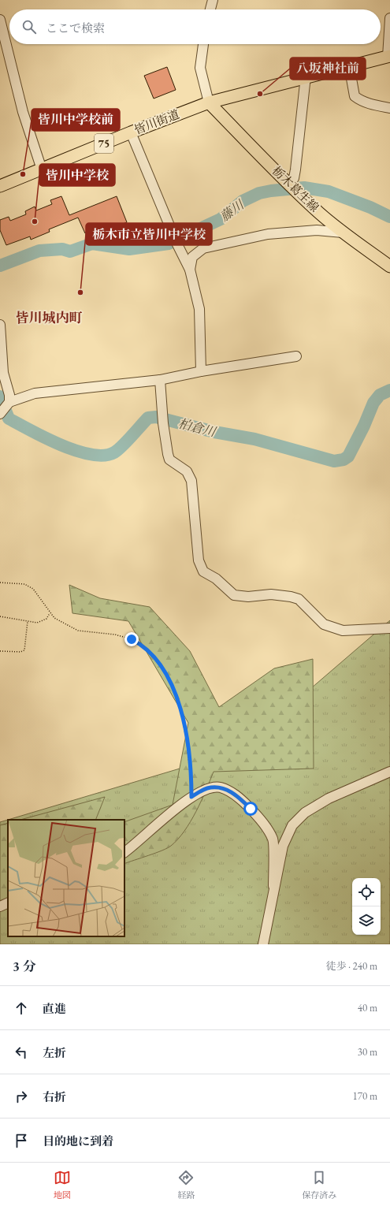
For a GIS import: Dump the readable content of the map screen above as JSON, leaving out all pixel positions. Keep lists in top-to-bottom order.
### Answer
{
  "streets": {
    "main road": ["皆川街道", "75", "栃木葛生線"]
  },
  "crossings": [
    ["皆川街道", "75"],
    ["皆川街道", "栃木葛生線"],
    ["75", "栃木葛生線"]
  ],
  "districts": ["皆川城内町"],
  "water": ["藤川", "柏倉川"],
  "places": [
    "八坂神社前",
    "皆川中学校前",
    "皆川中学校",
    "栃木市立皆川中学校"
  ],
  "page": {
    "search": "ここで検索",
    "heading": ["3 分", "徒歩 · 240 m"],
    "list": [
      ["直進", "40 m"],
      ["左折", "30 m"],
      ["右折", "170 m"],
      "目的地に到着"
    ],
    "nav": ["地図", "経路", "保存済み"]
  }
}
